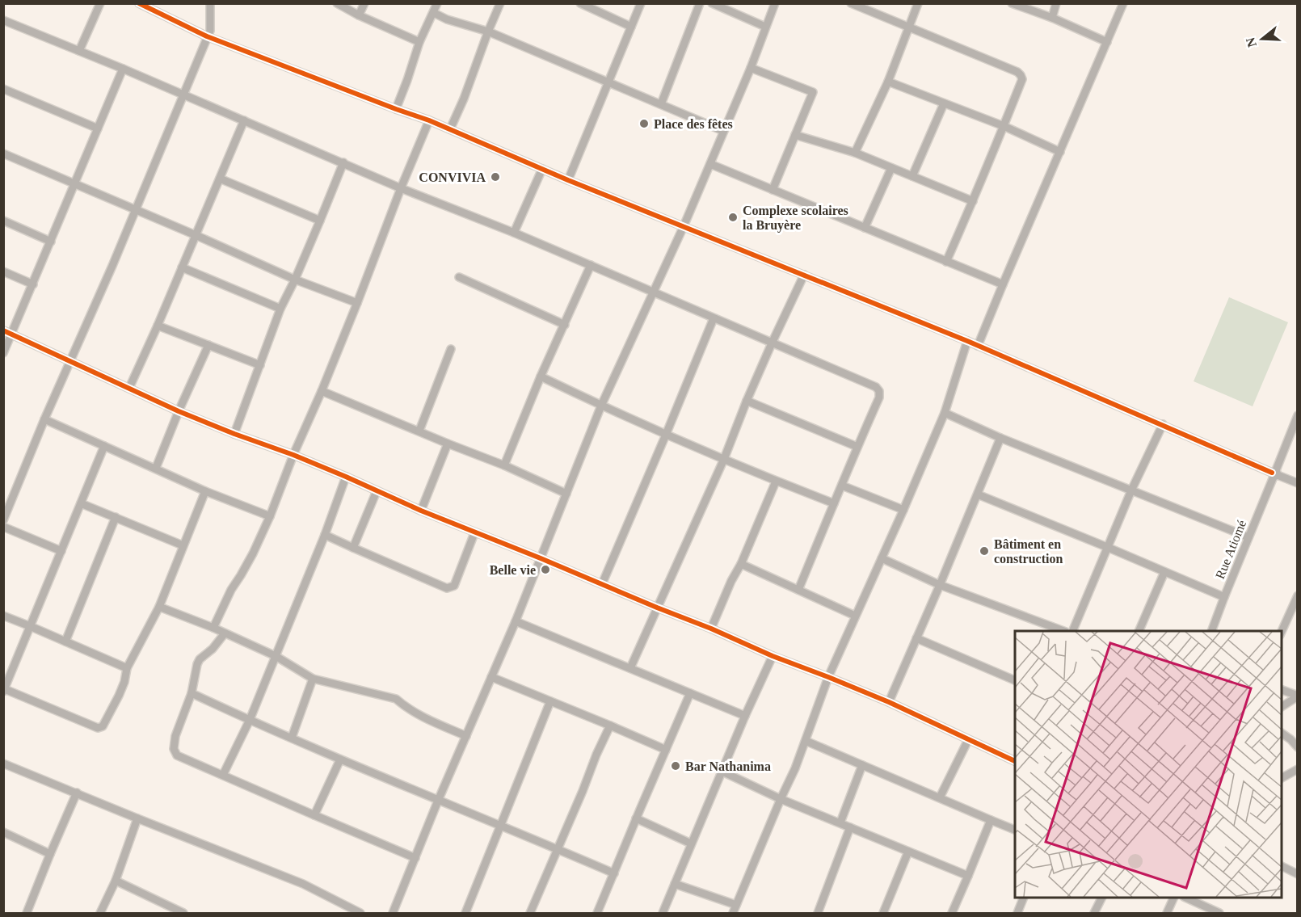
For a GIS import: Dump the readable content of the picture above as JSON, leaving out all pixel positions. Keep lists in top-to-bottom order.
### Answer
{
  "streets": {
    "street": ["Rue Atiomé"]
  },
  "places": [
    "Place des fêtes",
    "CONVIVIA",
    "Complexe scolaires la Bruyère",
    "Bâtiment en construction",
    "Belle vie",
    "Bar Nathanima"
  ],
  "north": "left"
}
